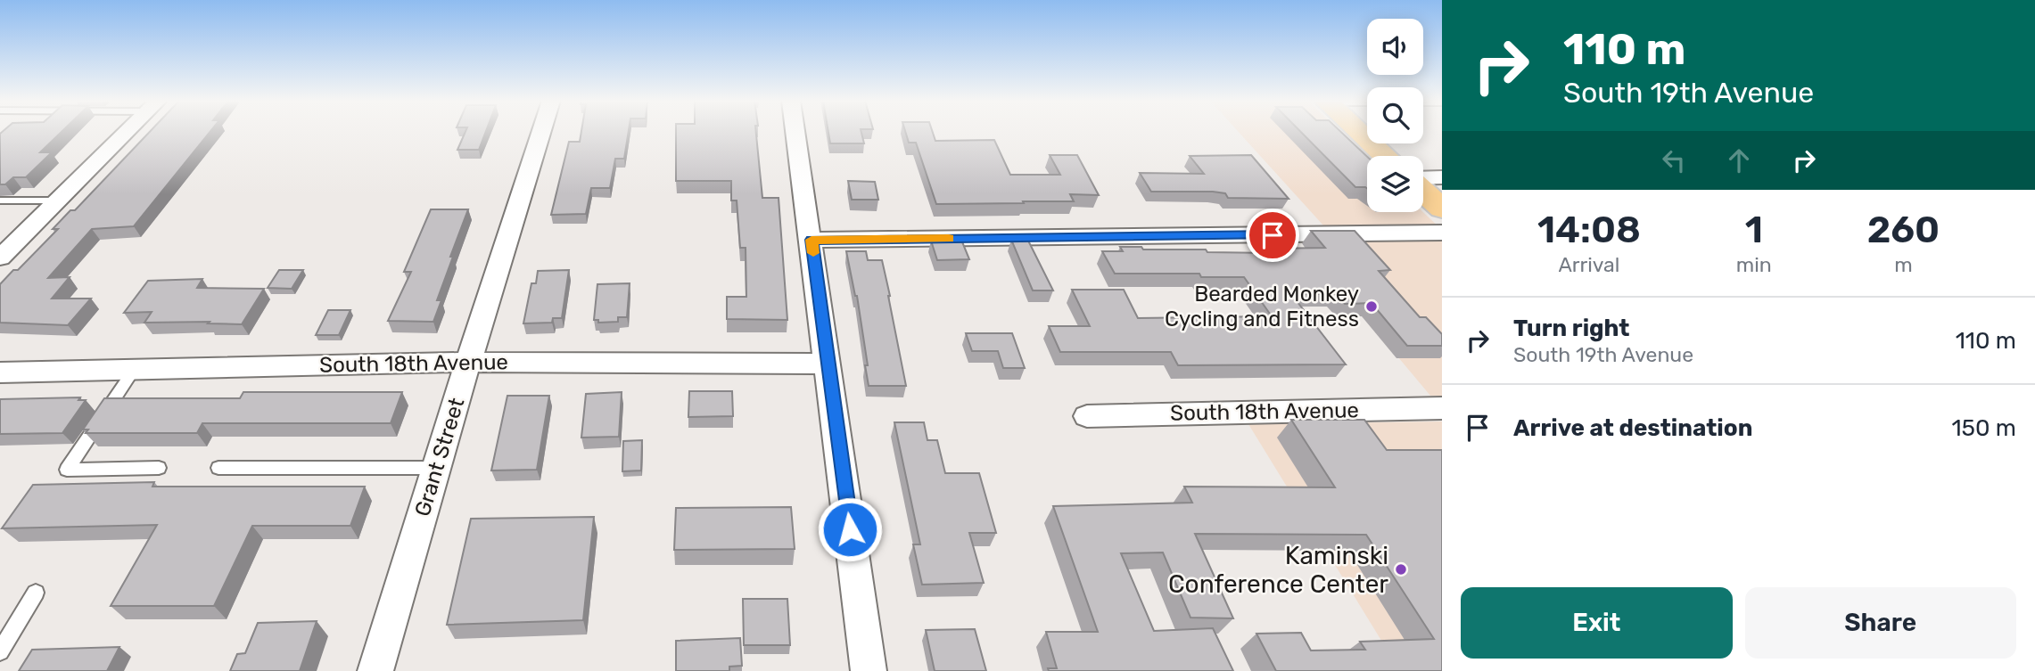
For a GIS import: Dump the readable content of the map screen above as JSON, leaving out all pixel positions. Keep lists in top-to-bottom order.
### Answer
{
  "streets": {
    "street": ["South 18th Avenue", "Grant Street"]
  },
  "crossings": [
    ["South 18th Avenue", "Grant Street"]
  ],
  "places": ["Bearded Monkey Cycling and Fitness", "Kaminski Conference Center"],
  "page": {
    "turn": ["110 m", "South 19th Avenue"],
    "eta": [
      "14:08",
      "Arrival",
      "1",
      "min",
      "260",
      "m"
    ],
    "list": [
      {
        "name": "Turn right",
        "note": "South 19th Avenue",
        "value": "110 m"
      },
      {
        "name": "Arrive at destination",
        "value": "150 m"
      }
    ],
    "buttons": ["Exit", "Share"]
  }
}
